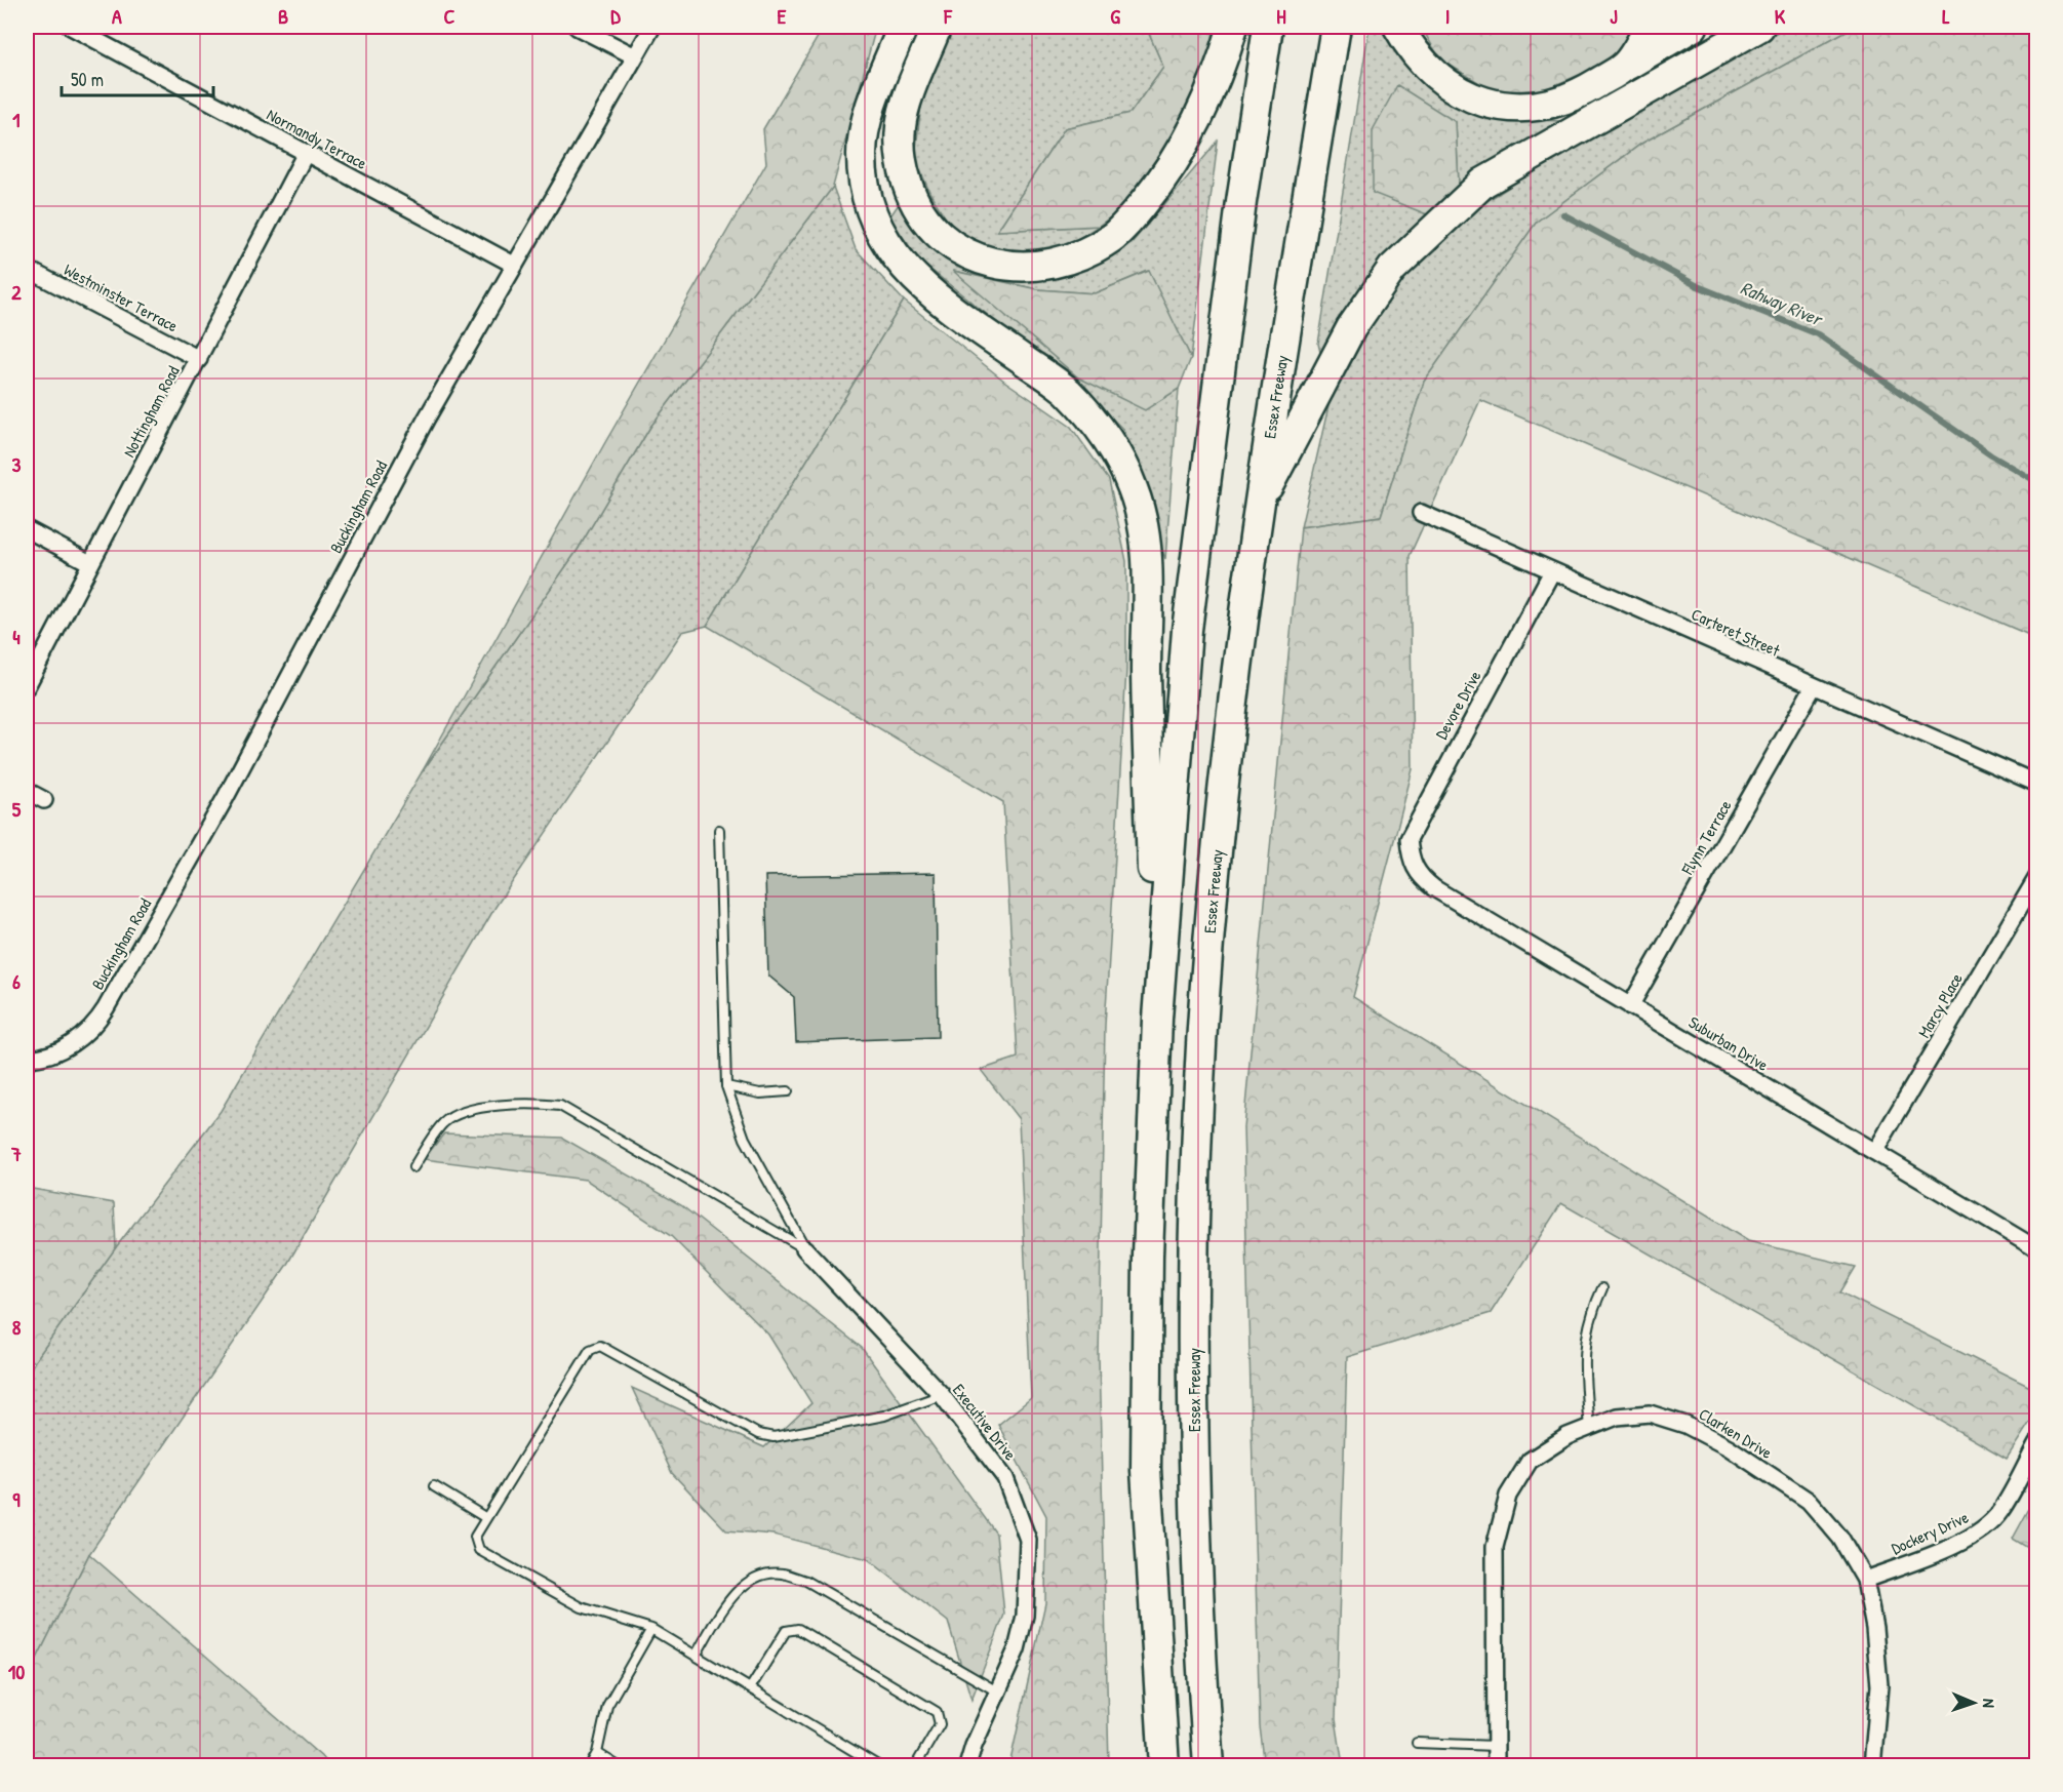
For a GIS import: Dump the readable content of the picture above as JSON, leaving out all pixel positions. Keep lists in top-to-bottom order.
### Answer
{
  "streets": {
    "highway": ["Essex Freeway"],
    "street": [
      "Normandy Terrace",
      "Westminster Terrace",
      "Nottingham Road",
      "Buckingham Road",
      "Carteret Street",
      "Devore Drive",
      "Flynn Terrace",
      "Marcy Place",
      "Suburban Drive",
      "Executive Drive",
      "Clarken Drive",
      "Dockery Drive"
    ]
  },
  "crossings": [
    ["Normandy Terrace", "Nottingham Road"],
    ["Normandy Terrace", "Buckingham Road"],
    ["Westminster Terrace", "Nottingham Road"],
    ["Carteret Street", "Devore Drive"],
    ["Carteret Street", "Flynn Terrace"],
    ["Devore Drive", "Suburban Drive"],
    ["Flynn Terrace", "Suburban Drive"],
    ["Marcy Place", "Suburban Drive"],
    ["Clarken Drive", "Dockery Drive"]
  ],
  "water": ["Rahway River"],
  "scale_bar": "50 m",
  "north": "right",
  "grid": {
    "columns": [
      "A",
      "B",
      "C",
      "D",
      "E",
      "F",
      "G",
      "H",
      "I",
      "J",
      "K",
      "L"
    ],
    "rows": [
      "1",
      "2",
      "3",
      "4",
      "5",
      "6",
      "7",
      "8",
      "9",
      "10"
    ]
  }
}
